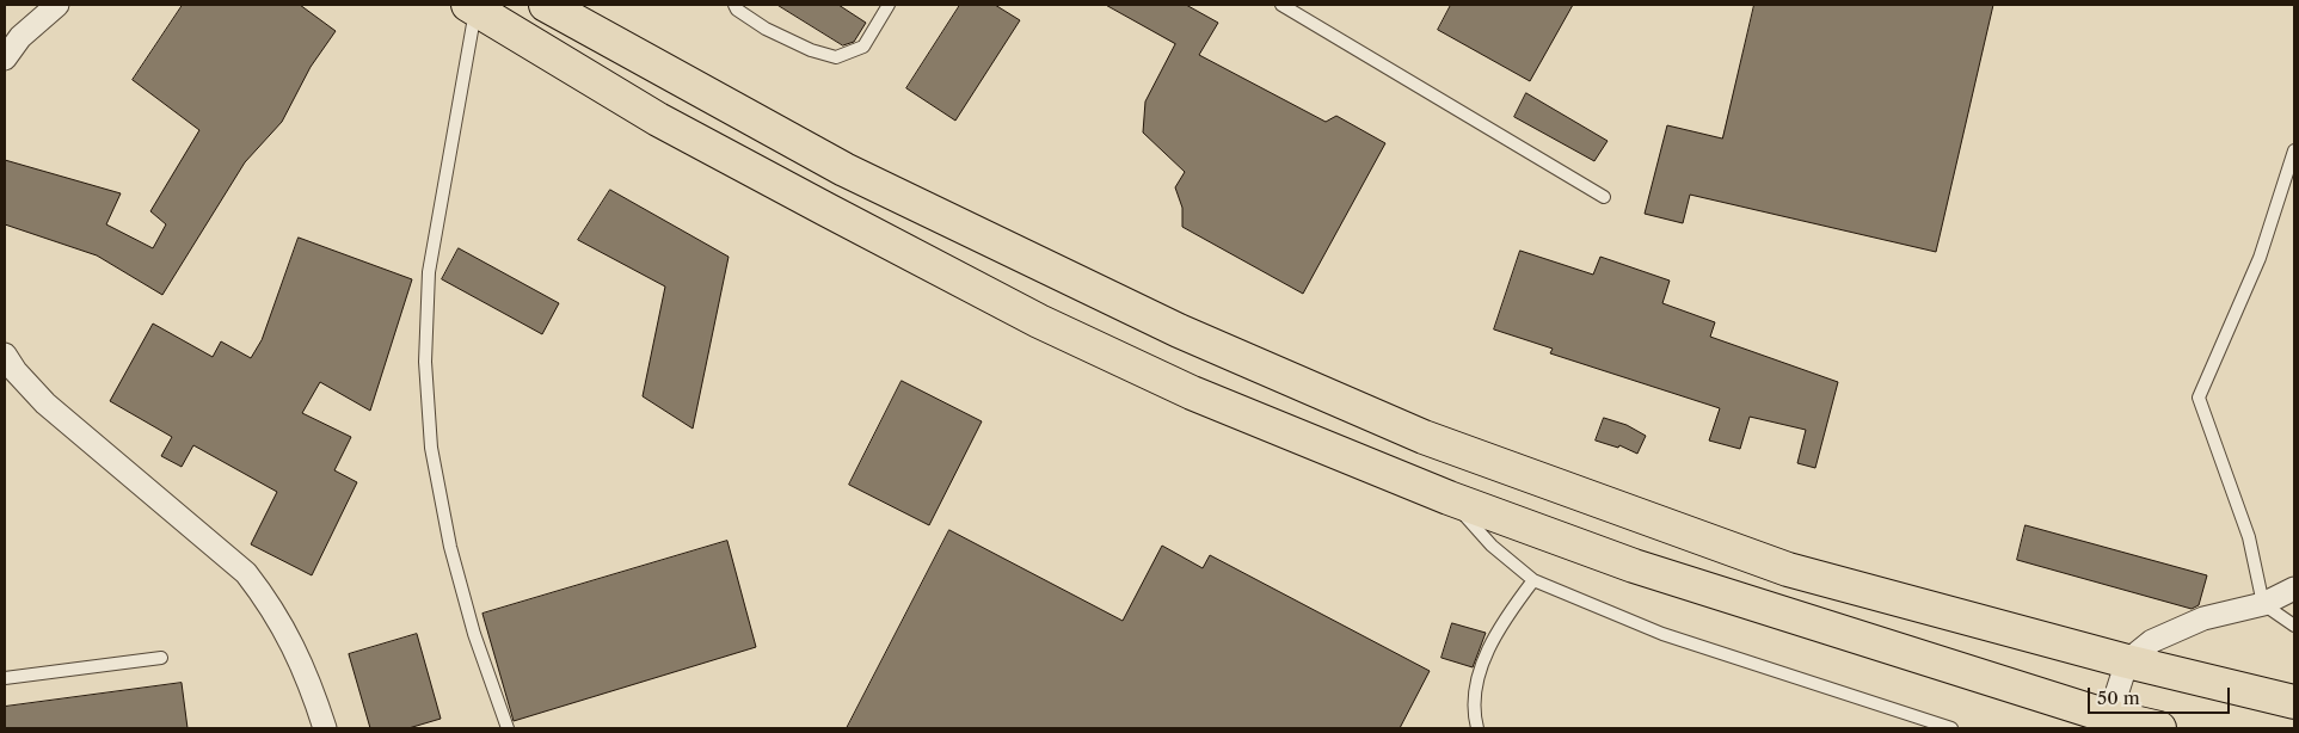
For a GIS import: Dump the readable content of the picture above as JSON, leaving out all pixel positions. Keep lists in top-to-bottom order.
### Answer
{
  "scale_bar": "50 m"
}
